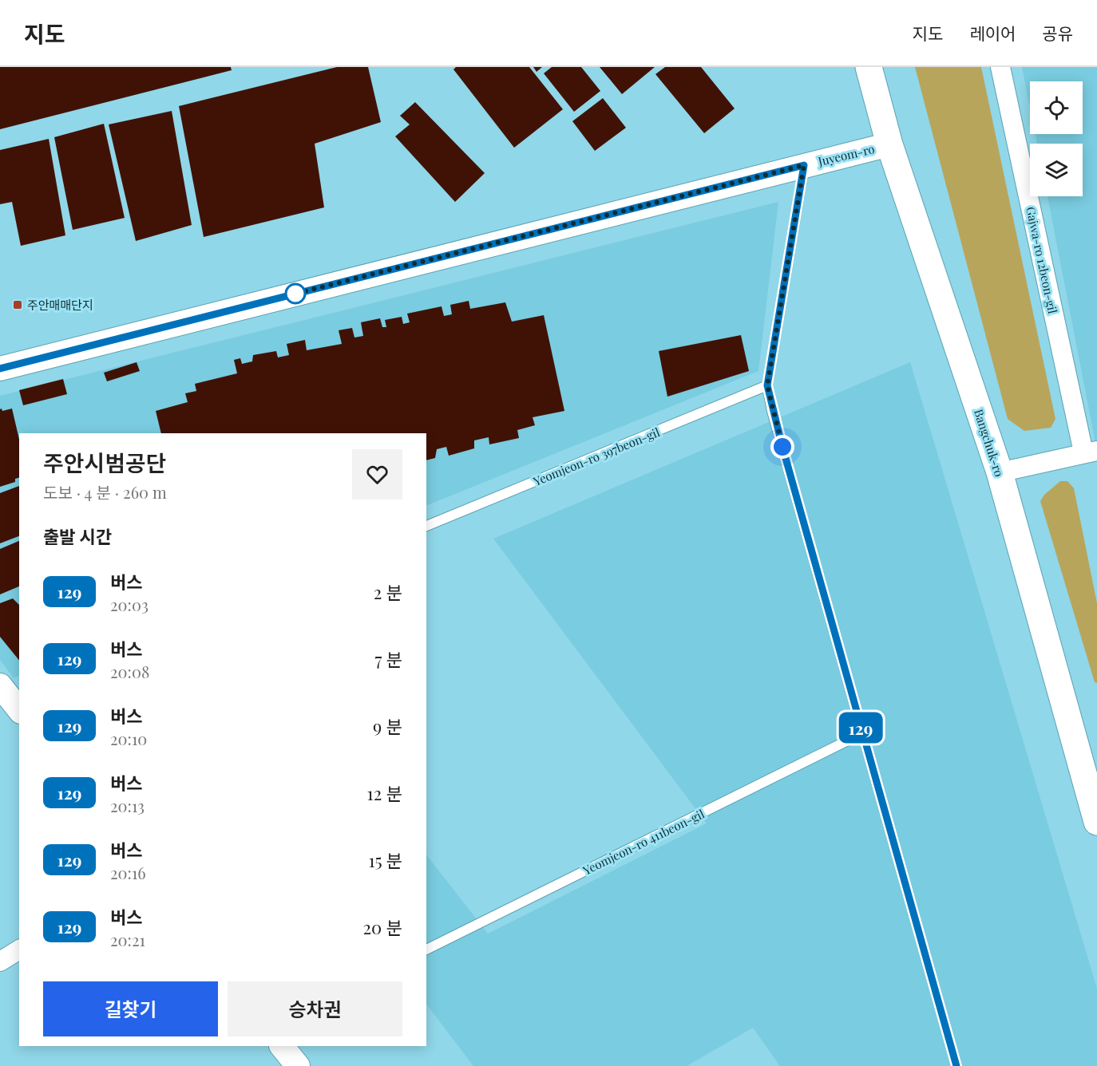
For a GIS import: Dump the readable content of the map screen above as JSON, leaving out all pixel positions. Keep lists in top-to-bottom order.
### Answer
{
  "streets": {
    "main road": ["Bangchuk-ro"],
    "street": ["Juyeom-ro", "Gajwa-ro 12beon-gil"],
    "lane": ["Yeomjeon-ro 397beon-gil", "Yeomjeon-ro 411beon-gil"]
  },
  "crossings": [
    ["Juyeom-ro", "Bangchuk-ro"],
    ["Juyeom-ro", "Yeomjeon-ro 397beon-gil"],
    ["Juyeom-ro", "Yeomjeon-ro 411beon-gil"]
  ],
  "places": {
    "transit": ["주안매매단지"]
  },
  "lines": ["bus line 129"],
  "page": {
    "header": "지도",
    "nav": ["지도", "레이어", "공유"],
    "on_map": "129",
    "heading": [
      ["주안시범공단", "도보 · 4 분 · 260 m"],
      "출발 시간"
    ],
    "list": [
      {
        "mark": "129",
        "name": "버스",
        "note": "20:03",
        "value": "2 분"
      },
      {
        "mark": "129",
        "name": "버스",
        "note": "20:08",
        "value": "7 분"
      },
      {
        "mark": "129",
        "name": "버스",
        "note": "20:10",
        "value": "9 분"
      },
      {
        "mark": "129",
        "name": "버스",
        "note": "20:13",
        "value": "12 분"
      },
      {
        "mark": "129",
        "name": "버스",
        "note": "20:16",
        "value": "15 분"
      },
      {
        "mark": "129",
        "name": "버스",
        "note": "20:21",
        "value": "20 분"
      }
    ],
    "buttons": ["길찾기", "승차권"]
  }
}
